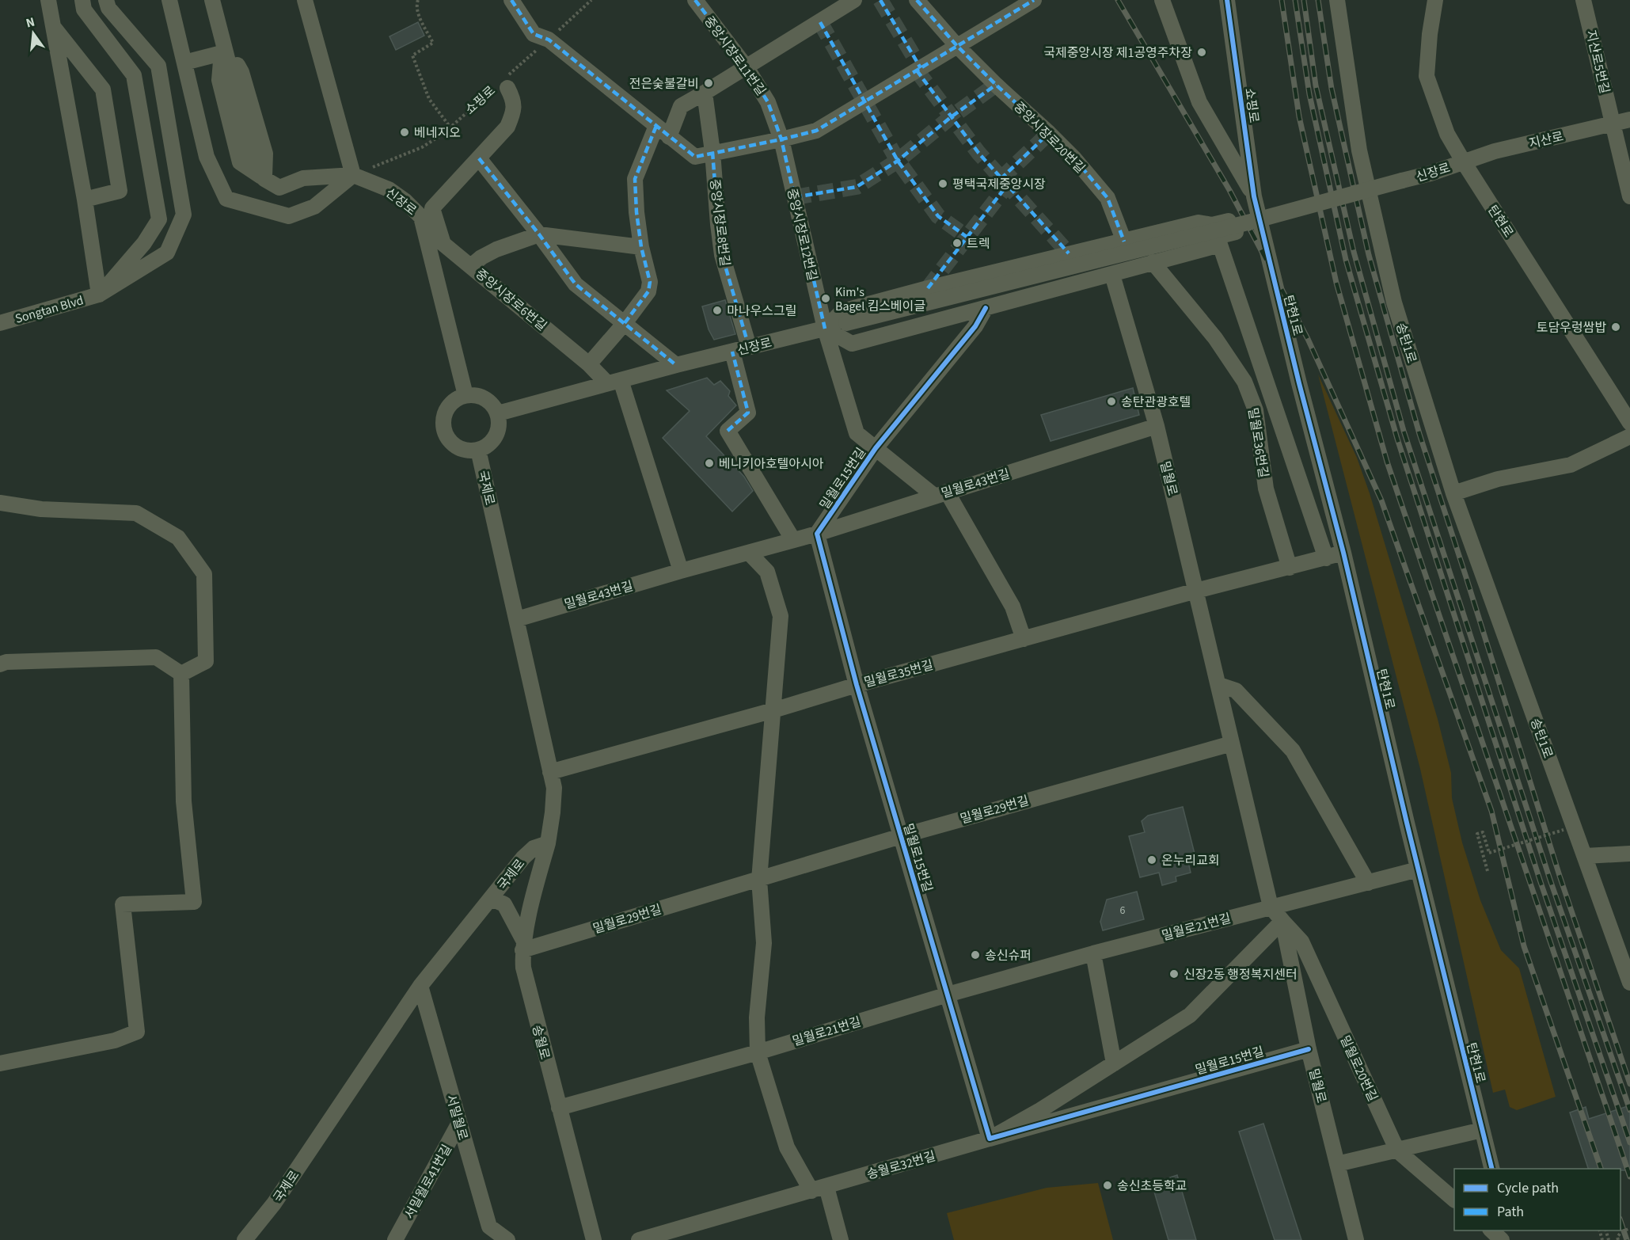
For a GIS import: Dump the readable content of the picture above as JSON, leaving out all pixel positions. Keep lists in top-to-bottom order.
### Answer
{
  "streets": {
    "street": [
      "중앙시장로11번길",
      "지산로5번길",
      "쇼핑로",
      "중앙시장로20번길",
      "지산로",
      "신장로",
      "탄현로",
      "중앙시장로8번길",
      "중앙시장로12번길",
      "중앙시장로6번길",
      "Songtan Blvd",
      "탄현1로",
      "송탄1로",
      "밀월로36번길",
      "밀월로15번길",
      "밀월로",
      "밀월로43번길",
      "국제로",
      "밀월로35번길",
      "밀월로29번길",
      "밀월로21번길",
      "송월로",
      "밀월로20번길",
      "서밀월로",
      "송월로32번길",
      "서밀월로41번길"
    ]
  },
  "crossings": [
    ["중앙시장로11번길", "중앙시장로12번길"],
    ["지산로5번길", "지산로"],
    ["쇼핑로", "신장로"],
    ["쇼핑로", "탄현1로"],
    ["지산로", "신장로"],
    ["지산로", "탄현로"],
    ["신장로", "탄현로"],
    ["신장로", "중앙시장로8번길"],
    ["신장로", "중앙시장로12번길"],
    ["신장로", "중앙시장로6번길"],
    ["신장로", "밀월로15번길"],
    ["신장로", "국제로"],
    ["중앙시장로12번길", "밀월로15번길"],
    ["밀월로15번길", "밀월로"],
    ["밀월로15번길", "밀월로43번길"],
    ["밀월로15번길", "밀월로35번길"],
    ["밀월로15번길", "밀월로29번길"],
    ["밀월로15번길", "밀월로21번길"],
    ["밀월로15번길", "송월로32번길"],
    ["밀월로", "밀월로43번길"],
    ["밀월로", "밀월로35번길"],
    ["밀월로", "밀월로29번길"],
    ["밀월로", "밀월로21번길"],
    ["밀월로", "밀월로20번길"],
    ["밀월로43번길", "국제로"],
    ["국제로", "밀월로35번길"],
    ["국제로", "송월로"],
    ["국제로", "서밀월로"],
    ["밀월로29번길", "송월로"],
    ["밀월로21번길", "송월로"],
    ["서밀월로", "서밀월로41번길"]
  ],
  "places": [
    "국제중앙시장 제1공영주차장",
    "전은숮불갈비",
    "베네지오",
    "평택국제중앙시장",
    "트렉",
    "Kim's Bagel 킴스베이글",
    "마나우스그릴",
    "토담우렁쌈밥",
    "송탄관광호텔",
    "베니키아호텔아시아",
    "온누리교회",
    "송신슈퍼",
    "신장2동 행정복지센터",
    "송신초등학교"
  ],
  "house_numbers": ["6"],
  "legend": ["Cycle path", "Path"],
  "north": "top"
}
